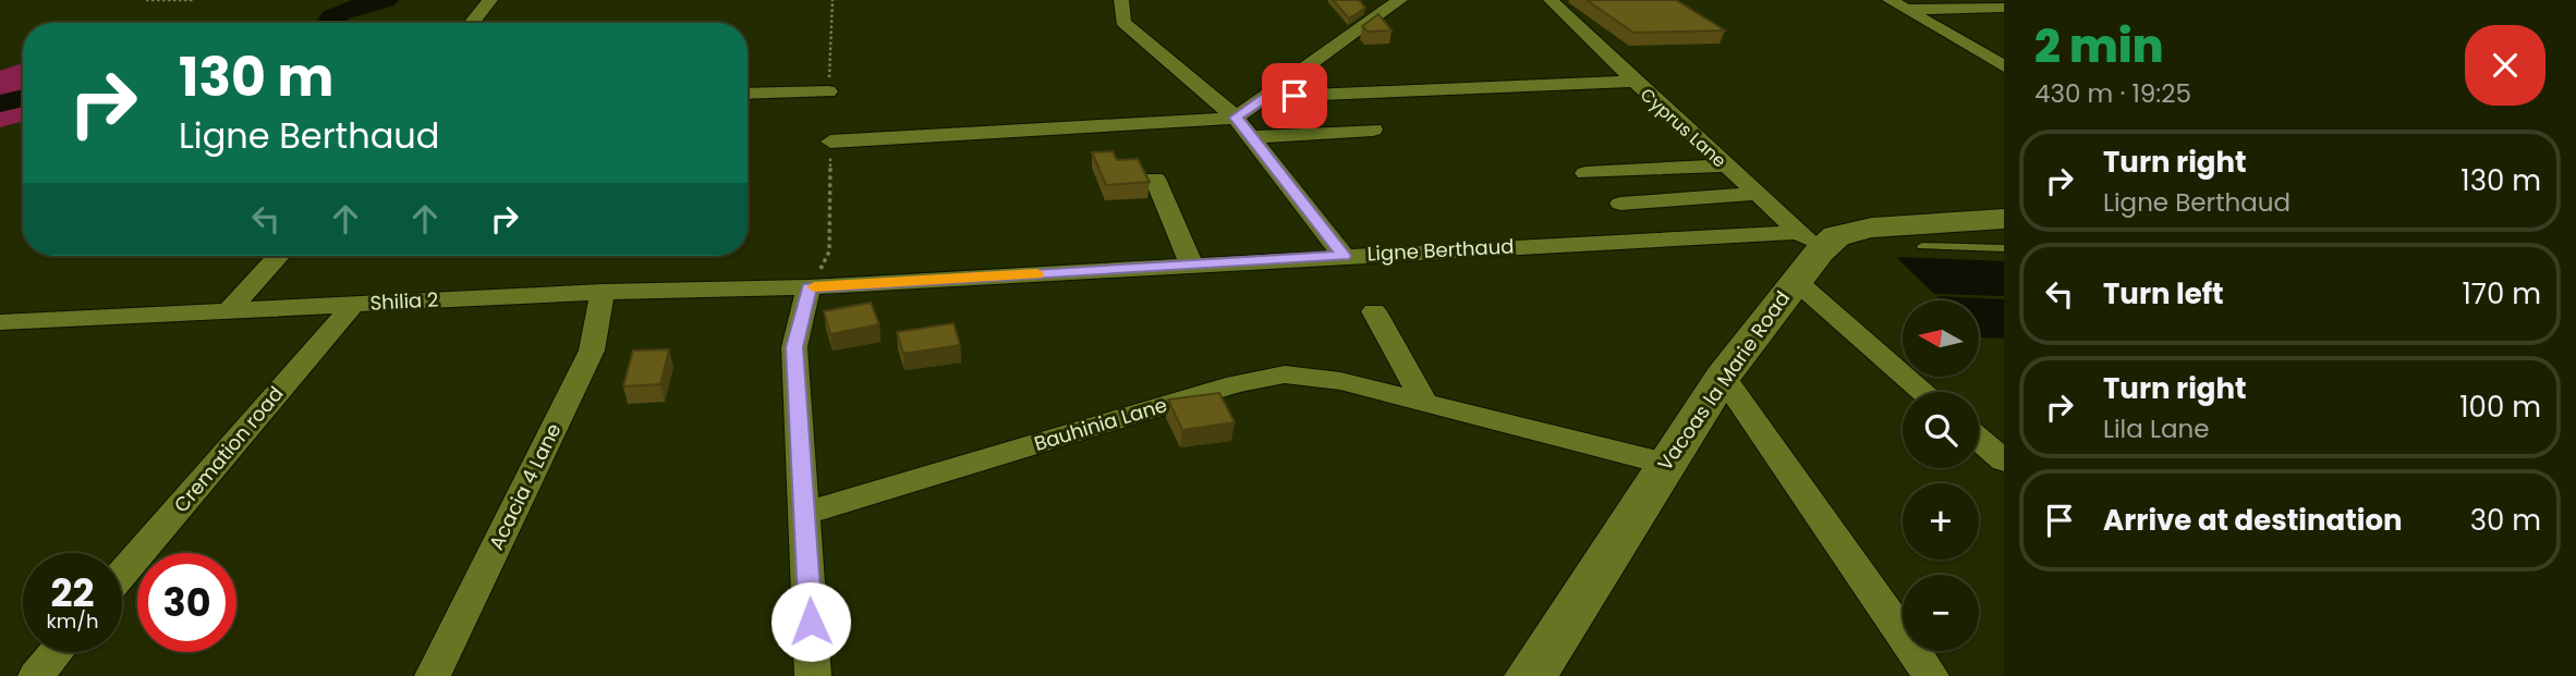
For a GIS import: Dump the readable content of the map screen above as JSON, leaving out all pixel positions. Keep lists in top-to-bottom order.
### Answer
{
  "streets": {
    "main road": ["Vacoas la Marie Road"],
    "street": [
      "Cyprus Lane",
      "Ligne Berthaud",
      "Shilia 2",
      "Bauhinia Lane",
      "Cremation road",
      "Acacia 4 Lane"
    ]
  },
  "crossings": [
    ["Cyprus Lane", "Ligne Berthaud"],
    ["Cyprus Lane", "Vacoas la Marie Road"],
    ["Ligne Berthaud", "Shilia 2"],
    ["Ligne Berthaud", "Vacoas la Marie Road"],
    ["Shilia 2", "Cremation road"],
    ["Shilia 2", "Acacia 4 Lane"],
    ["Vacoas la Marie Road", "Bauhinia Lane"]
  ],
  "north": "left",
  "page": {
    "heading": ["2 min", "430 m · 19:25"],
    "turn": ["130 m", "Ligne Berthaud"],
    "list": [
      {
        "name": "Turn right",
        "note": "Ligne Berthaud",
        "value": "130 m"
      },
      {
        "name": "Turn left",
        "value": "170 m"
      },
      {
        "name": "Turn right",
        "note": "Lila Lane",
        "value": "100 m"
      },
      {
        "name": "Arrive at destination",
        "value": "30 m"
      }
    ],
    "map_buttons": ["+", "−"],
    "speed": "22 km/h",
    "limit": "30"
  }
}
